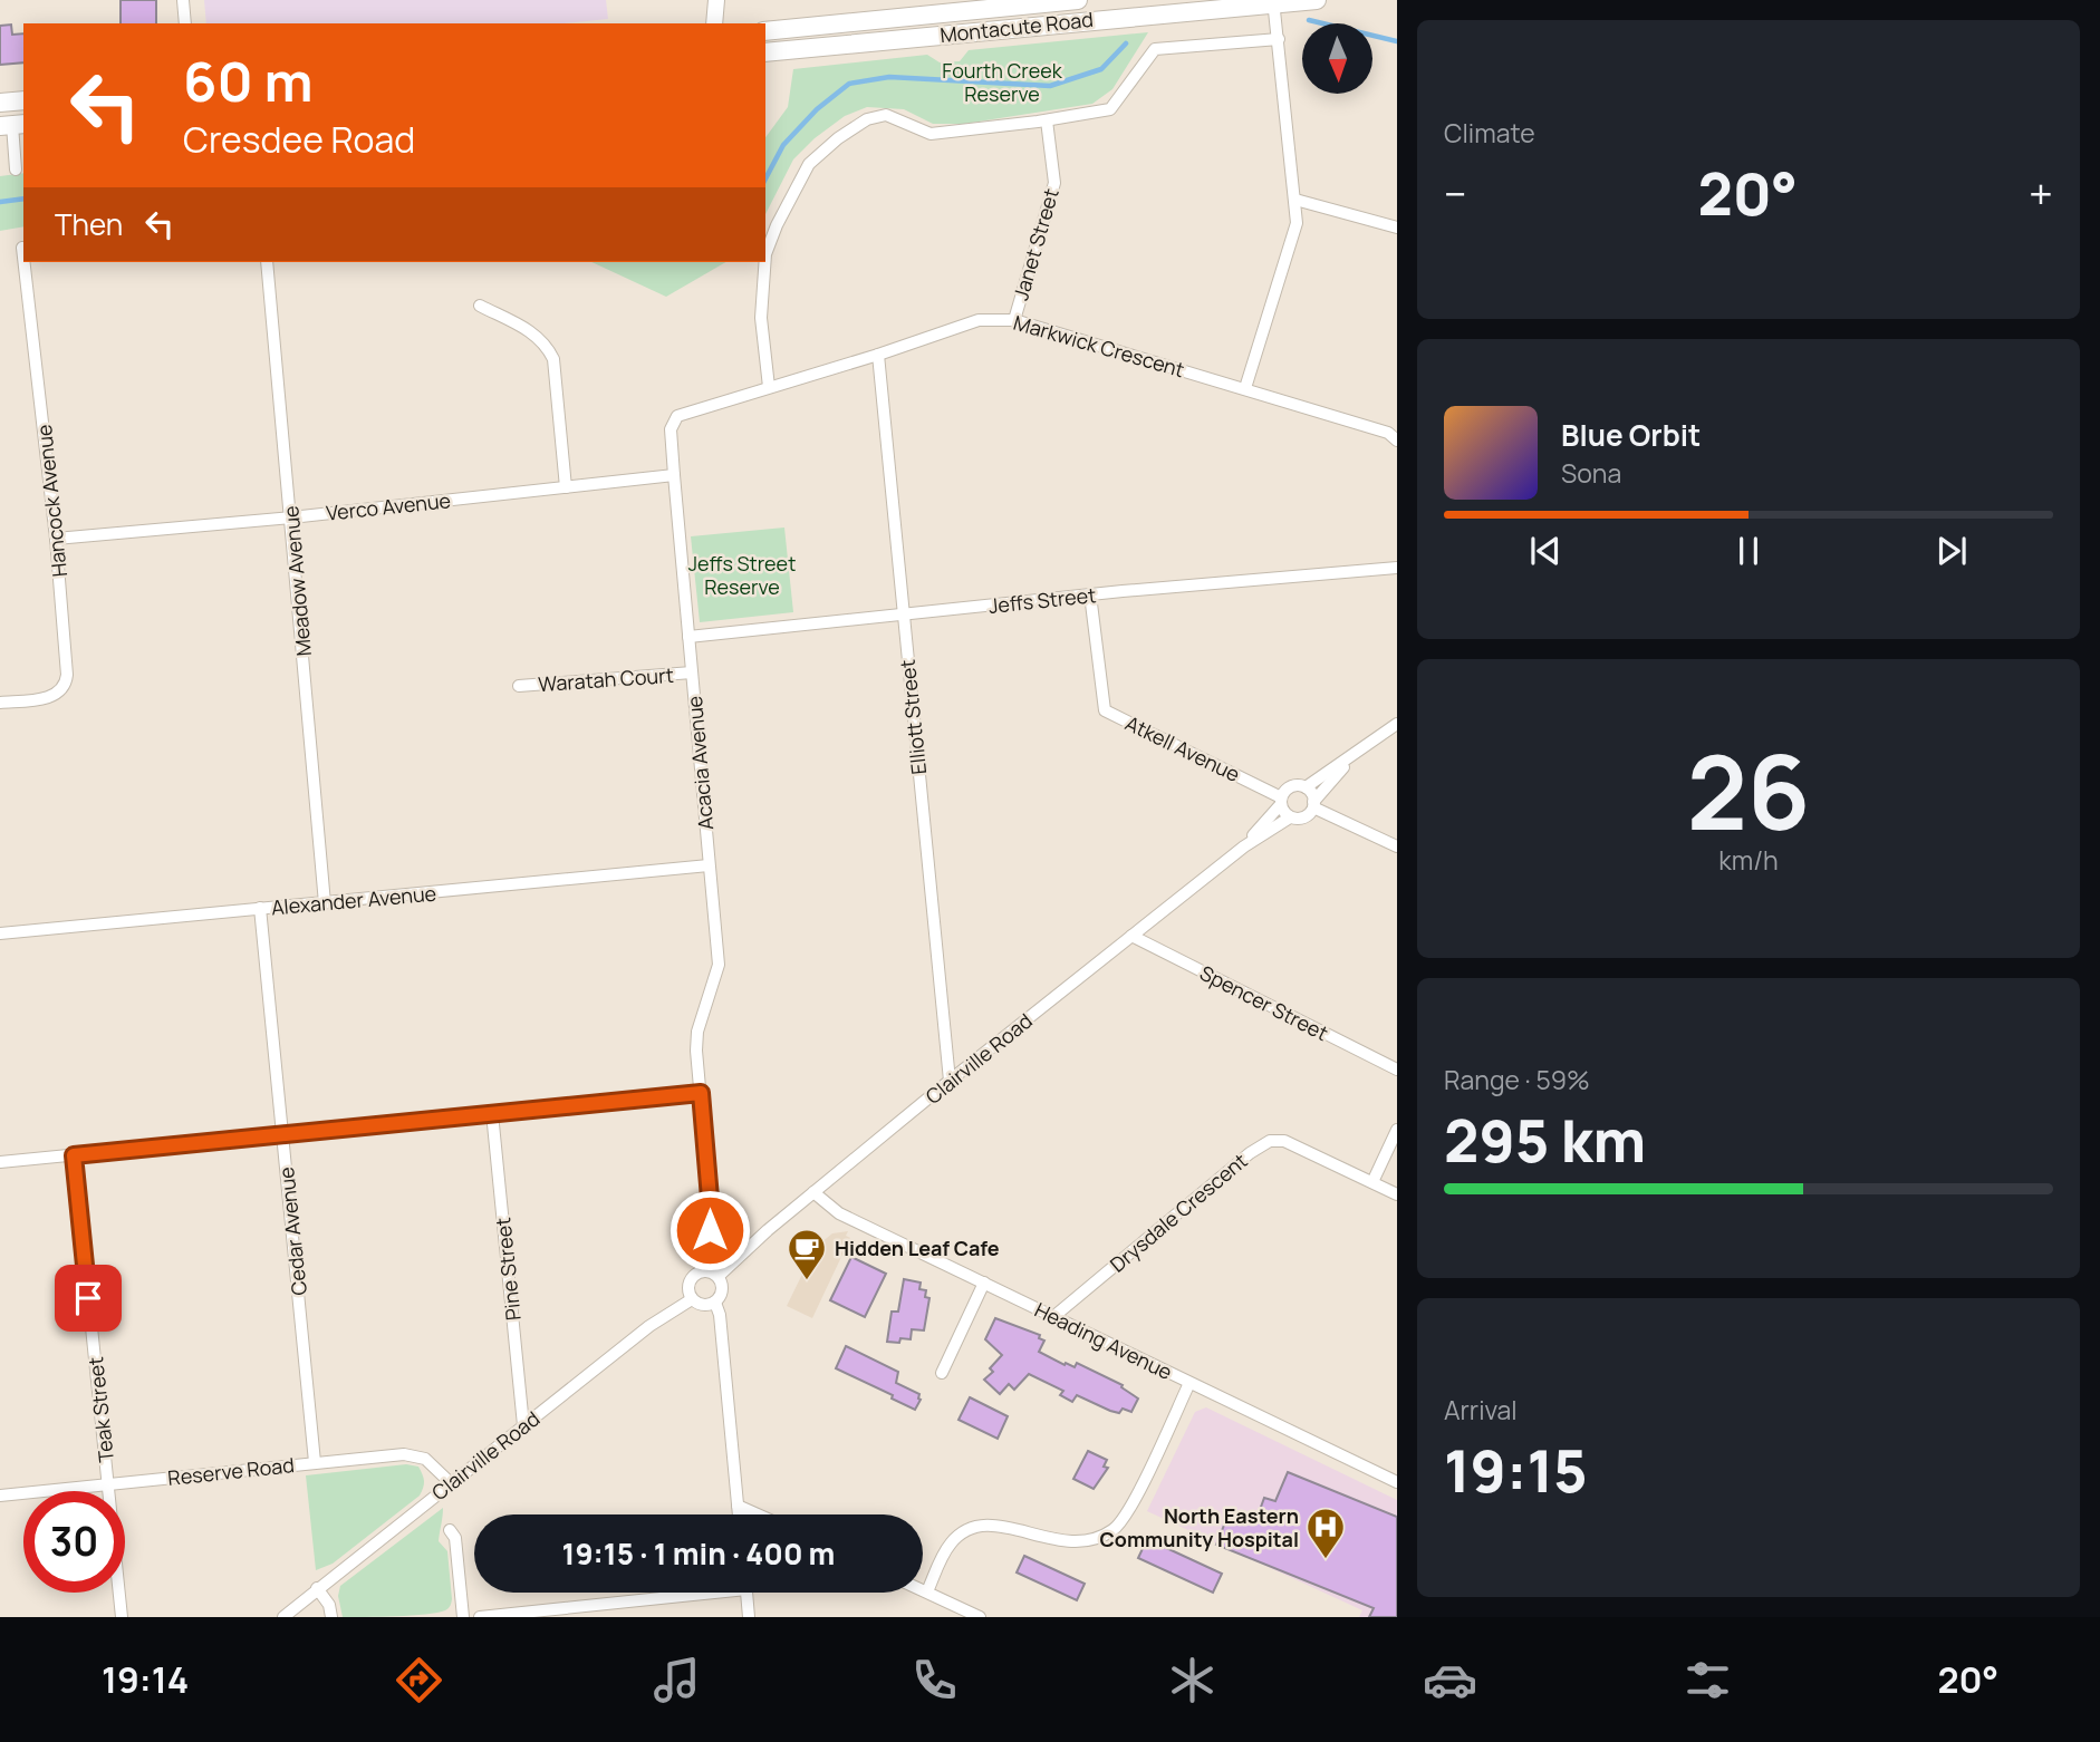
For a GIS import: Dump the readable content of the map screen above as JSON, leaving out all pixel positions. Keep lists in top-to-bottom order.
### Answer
{
  "streets": {
    "main road": ["Montacute Road"],
    "street": [
      "Janet Street",
      "Markwick Crescent",
      "Hancock Avenue",
      "Verco Avenue",
      "Meadow Avenue",
      "Jeffs Street",
      "Waratah Court",
      "Elliott Street",
      "Atkell Avenue",
      "Acacia Avenue",
      "Alexander Avenue",
      "Spencer Street",
      "Clairville Road",
      "Drysdale Crescent",
      "Cedar Avenue",
      "Pine Street",
      "Heading Avenue",
      "Teak Street",
      "Reserve Road"
    ]
  },
  "crossings": [
    ["Janet Street", "Markwick Crescent"],
    ["Markwick Crescent", "Elliott Street"],
    ["Markwick Crescent", "Acacia Avenue"],
    ["Hancock Avenue", "Verco Avenue"],
    ["Verco Avenue", "Meadow Avenue"],
    ["Verco Avenue", "Acacia Avenue"],
    ["Meadow Avenue", "Alexander Avenue"],
    ["Jeffs Street", "Elliott Street"],
    ["Jeffs Street", "Atkell Avenue"],
    ["Jeffs Street", "Acacia Avenue"],
    ["Waratah Court", "Acacia Avenue"],
    ["Elliott Street", "Clairville Road"],
    ["Atkell Avenue", "Clairville Road"],
    ["Acacia Avenue", "Alexander Avenue"],
    ["Acacia Avenue", "Clairville Road"],
    ["Alexander Avenue", "Cedar Avenue"],
    ["Spencer Street", "Clairville Road"],
    ["Clairville Road", "Pine Street"],
    ["Clairville Road", "Heading Avenue"],
    ["Clairville Road", "Reserve Road"],
    ["Drysdale Crescent", "Heading Avenue"],
    ["Cedar Avenue", "Reserve Road"],
    ["Teak Street", "Reserve Road"]
  ],
  "parks": ["Fourth Creek Reserve", "Jeffs Street Reserve"],
  "places": {
    "cafe": ["Hidden Leaf Cafe"],
    "hospital": ["North Eastern Community Hospital"]
  },
  "north": "bottom",
  "page": {
    "tile": [
      "Climate",
      ["26", "km/h"],
      ["Range · 59%", "295 km"],
      ["Arrival", "19:15"]
    ],
    "turn": ["60 m", "Cresdee Road"],
    "heat": ["−", "20°", "+"],
    "then": "Then",
    "song": ["Blue Orbit", "Sona"],
    "limit": "30",
    "trip": "19:15 · 1 min · 400 m",
    "tabs": ["19:14", "20°"]
  }
}
